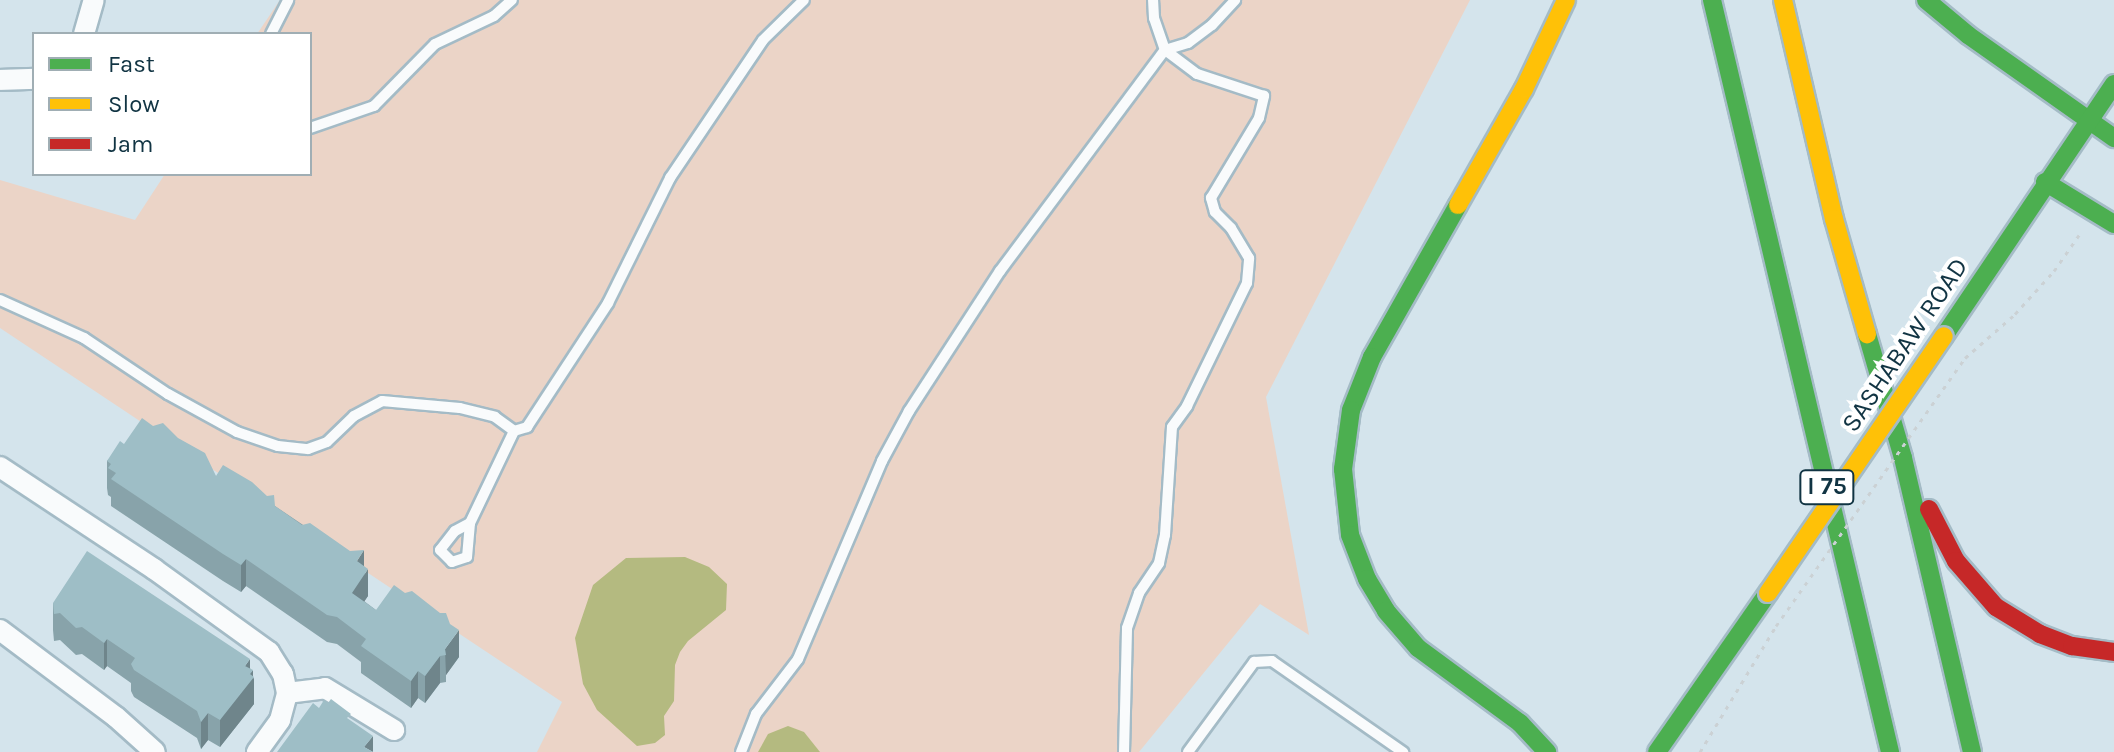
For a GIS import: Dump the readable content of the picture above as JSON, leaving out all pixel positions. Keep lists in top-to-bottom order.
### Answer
{
  "streets": {
    "main road": ["SASHABAW ROAD", "I 75"]
  },
  "legend": ["Fast", "Slow", "Jam"]
}
